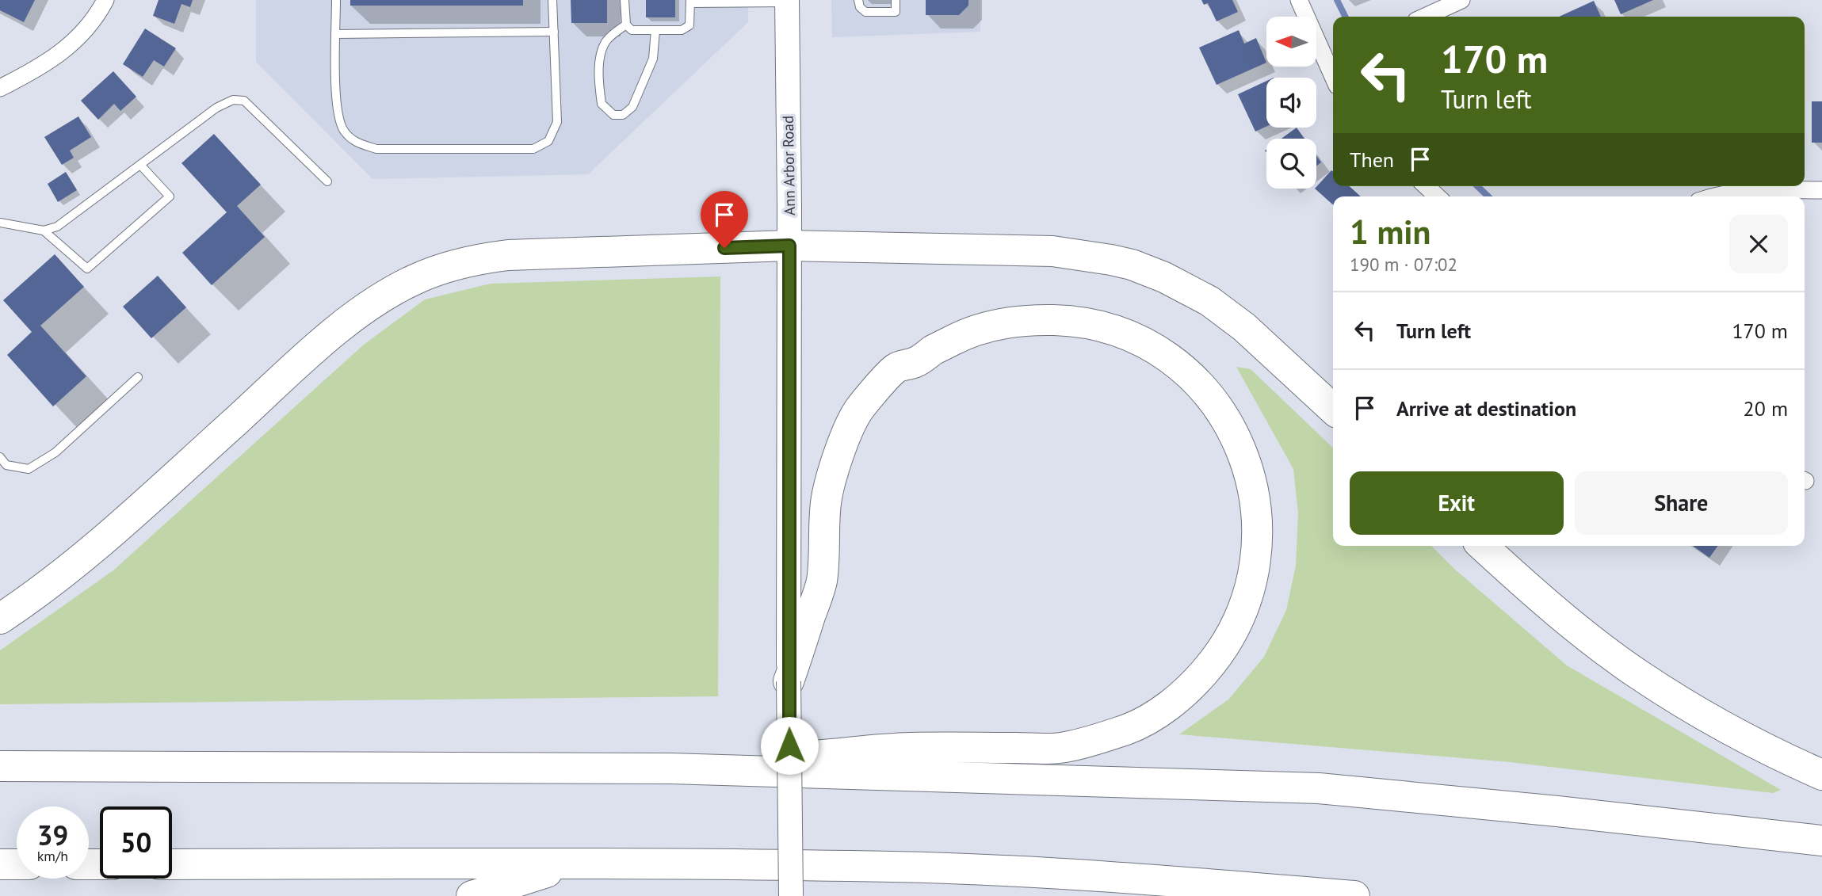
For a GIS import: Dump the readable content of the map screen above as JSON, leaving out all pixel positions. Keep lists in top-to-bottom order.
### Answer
{
  "streets": {
    "main road": ["Ann Arbor Road"]
  },
  "north": "left",
  "page": {
    "turn": ["170 m", "Turn left"],
    "then": "Then",
    "heading": ["1 min", "190 m · 07:02"],
    "list": [
      {
        "name": "Turn left",
        "value": "170 m"
      },
      {
        "name": "Arrive at destination",
        "value": "20 m"
      }
    ],
    "buttons": ["Exit", "Share"],
    "speed": "39 km/h",
    "limit": "50"
  }
}
